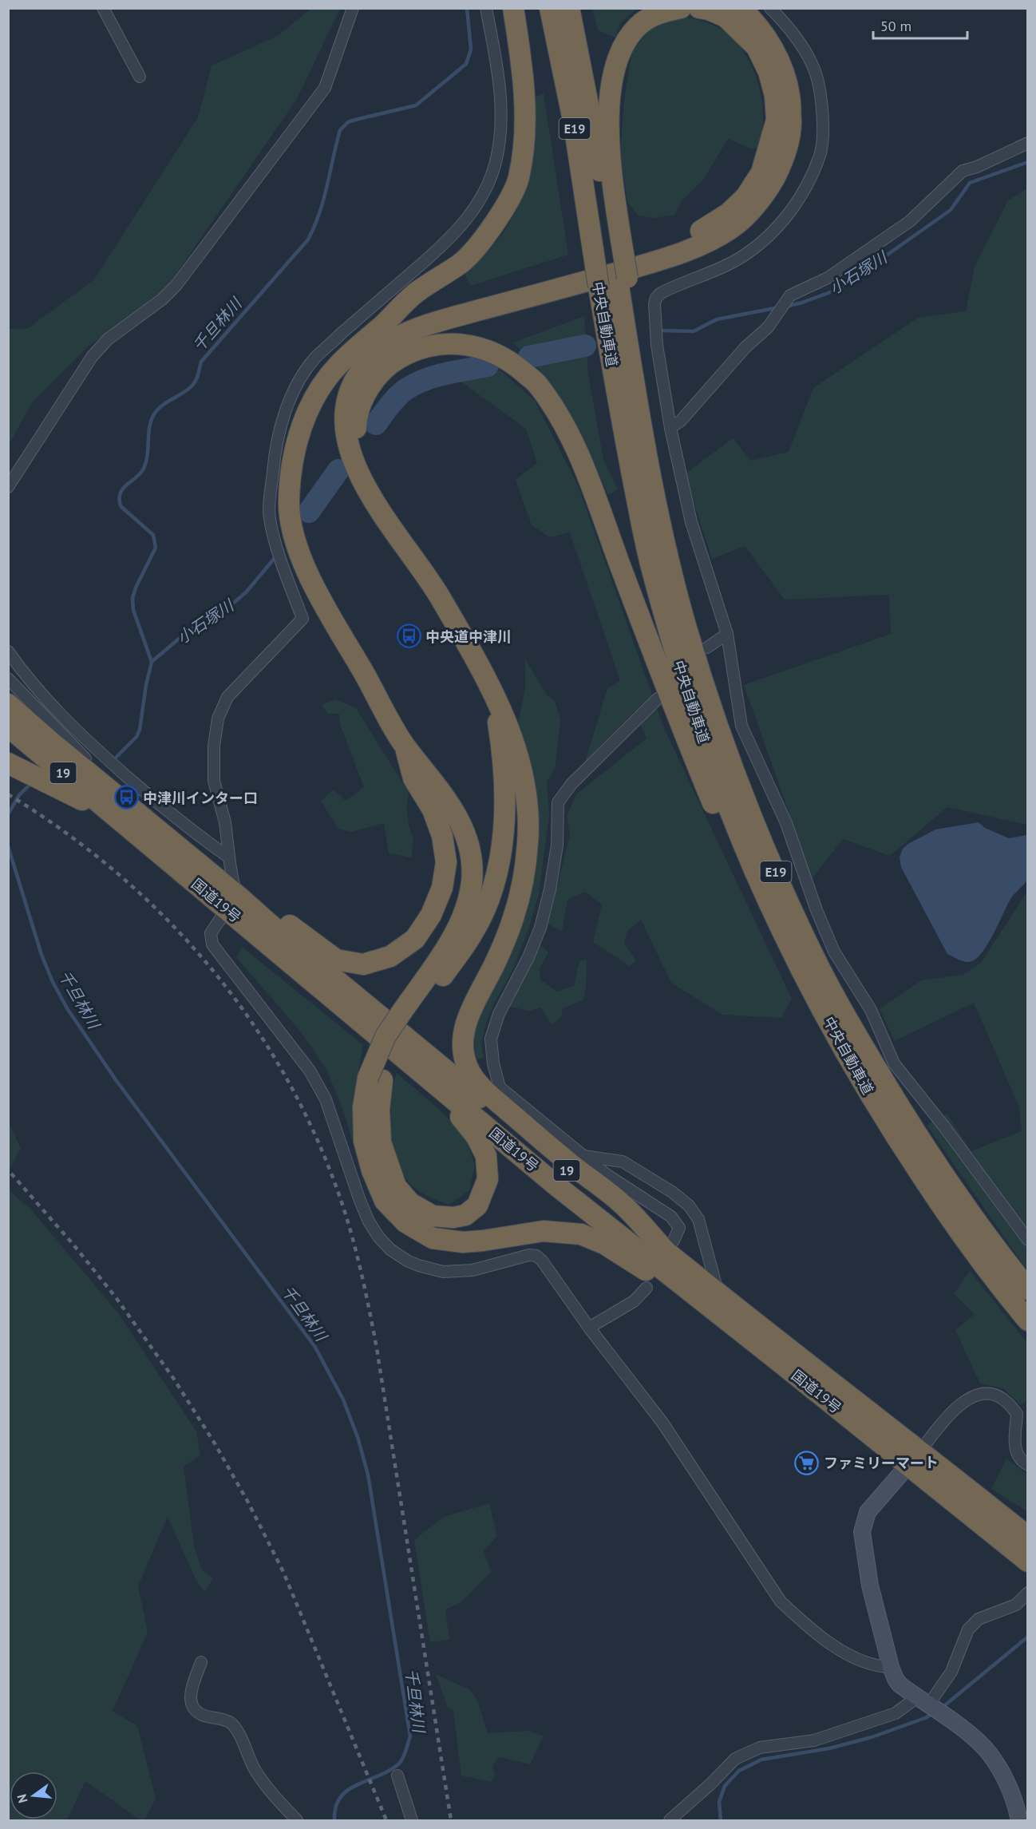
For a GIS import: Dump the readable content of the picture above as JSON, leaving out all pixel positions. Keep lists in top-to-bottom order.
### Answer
{
  "streets": {
    "highway": [
      "E19",
      "中央自動車道",
      "19",
      "国道19号"
    ]
  },
  "water": ["小石塚川", "千旦林川"],
  "places": {
    "bus stop": ["中央道中津川", "中津川インター口"],
    "supermarket": ["ファミリーマート"]
  },
  "scale_bar": "50 m",
  "north": "left"
}
